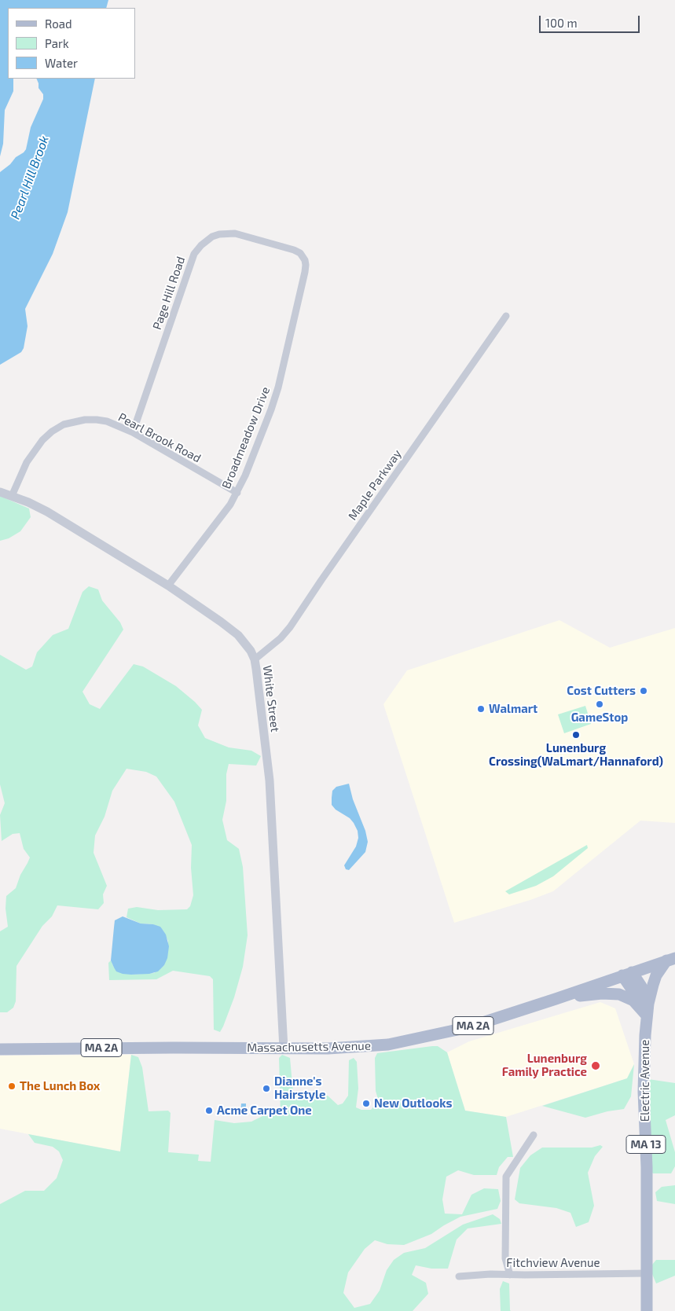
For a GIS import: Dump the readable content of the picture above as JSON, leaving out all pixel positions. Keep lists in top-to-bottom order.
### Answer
{
  "streets": {
    "main road": [
      "MA 2A",
      "Massachusetts Avenue",
      "Electric Avenue",
      "MA 13"
    ],
    "street": [
      "Page Hill Road",
      "Pearl Brook Road",
      "Broadmeadow Drive",
      "Maple Parkway",
      "White Street",
      "Fitchview Avenue"
    ]
  },
  "crossings": [
    ["Page Hill Road", "Pearl Brook Road"],
    ["Page Hill Road", "Broadmeadow Drive"],
    ["Pearl Brook Road", "Broadmeadow Drive"],
    ["Pearl Brook Road", "White Street"],
    ["Broadmeadow Drive", "White Street"],
    ["Maple Parkway", "White Street"],
    ["White Street", "Massachusetts Avenue"],
    ["Massachusetts Avenue", "MA 13"],
    ["Electric Avenue", "MA 13"],
    ["Electric Avenue", "Fitchview Avenue"]
  ],
  "water": ["Pearl Hill Brook"],
  "places": [
    "Cost Cutters",
    "GameStop",
    "Walmart",
    "Lunenburg Crossing(WaLmart/Hannaford)",
    "Lunenburg Family Practice",
    "The Lunch Box",
    "Dianne's Hairstyle",
    "New Outlooks",
    "Acme Carpet One"
  ],
  "legend": ["Road", "Park", "Water"],
  "scale_bar": "100 m"
}
